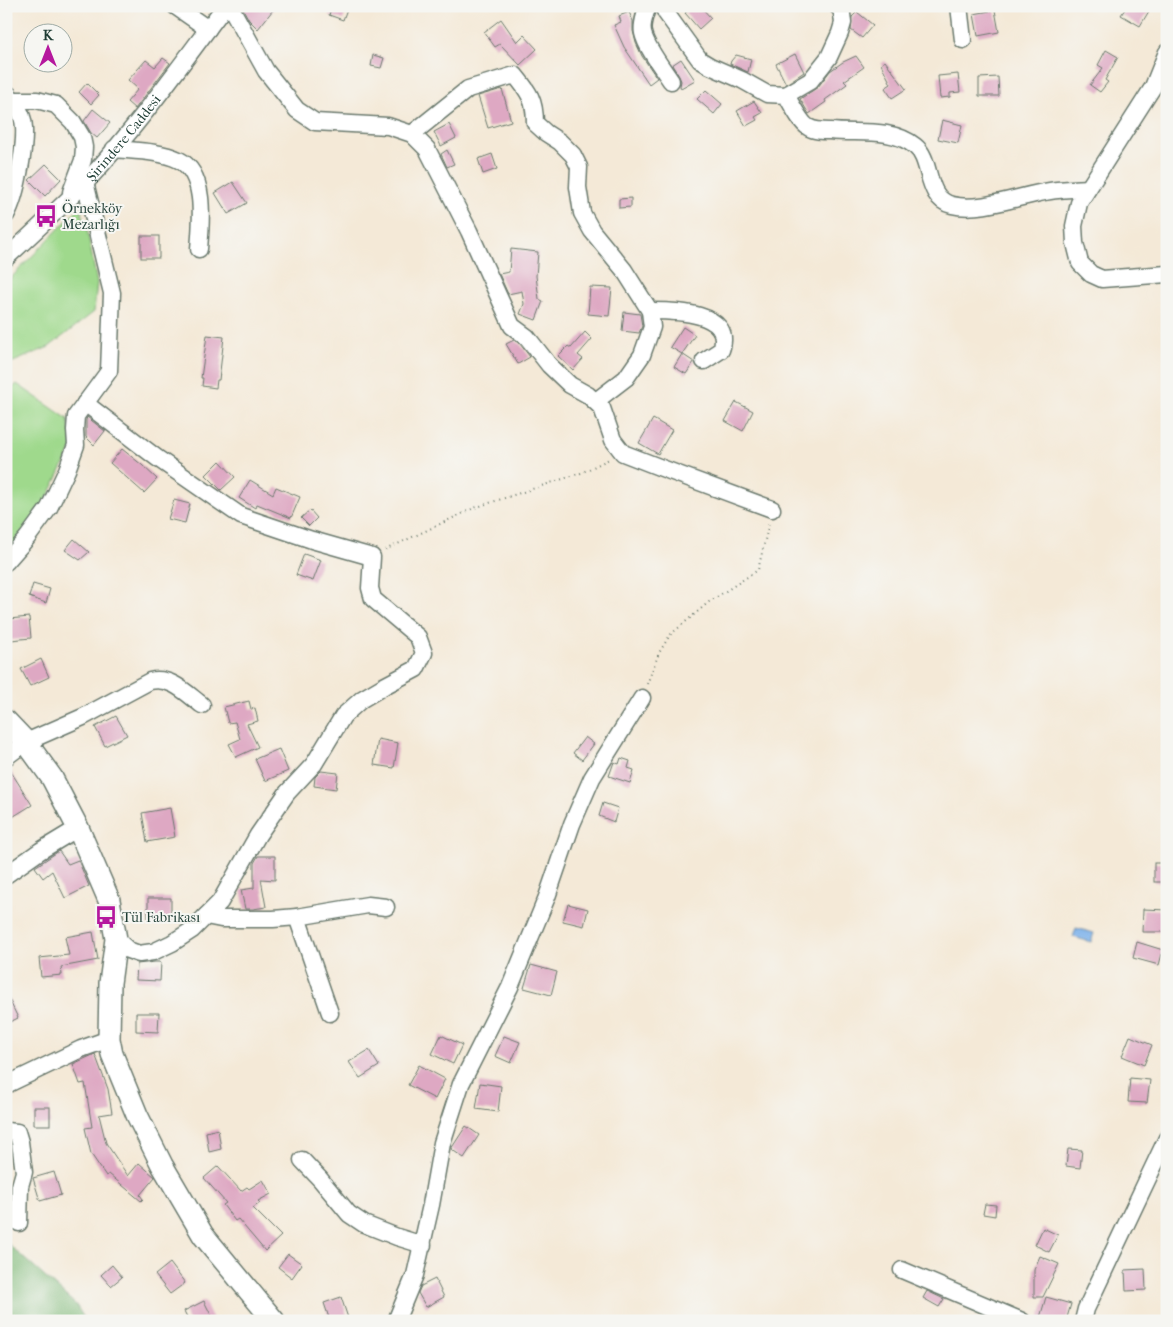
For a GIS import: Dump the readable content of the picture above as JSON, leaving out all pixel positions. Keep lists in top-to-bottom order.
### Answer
{
  "streets": {
    "street": ["Şirindere Caddesi"]
  },
  "places": {
    "bus stop": ["Örnekköy Mezarlığı", "Tül Fabrikası"]
  },
  "north": "top"
}
